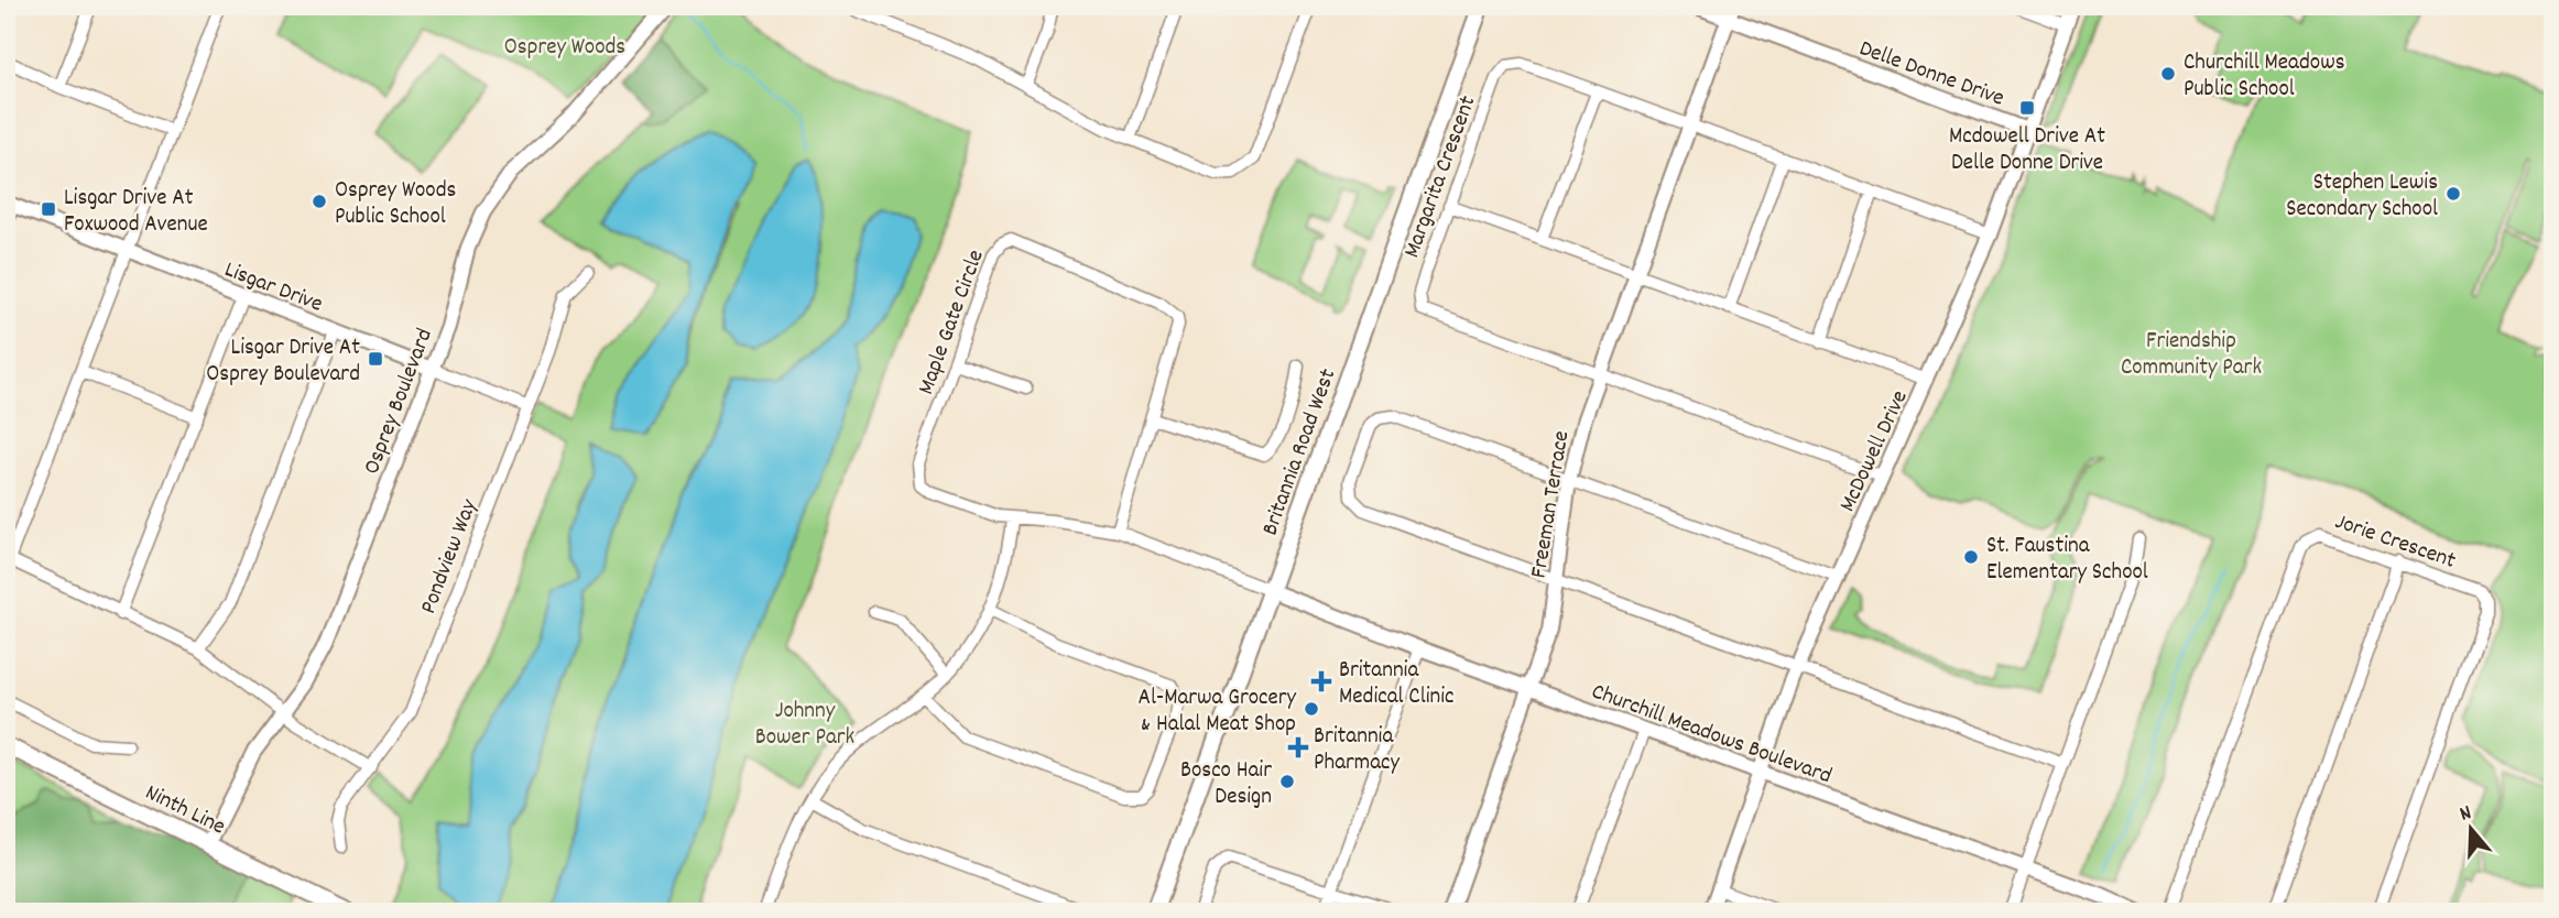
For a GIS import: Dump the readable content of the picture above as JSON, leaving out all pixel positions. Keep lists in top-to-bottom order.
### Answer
{
  "streets": {
    "main road": ["Britannia Road West", "Ninth Line"],
    "street": [
      "Delle Donne Drive",
      "Margarita Crescent",
      "Lisgar Drive",
      "Maple Gate Circle",
      "Osprey Boulevard",
      "McDowell Drive",
      "Freeman Terrace",
      "Jorie Crescent",
      "Pondview Way",
      "Churchill Meadows Boulevard"
    ]
  },
  "crossings": [
    ["Delle Donne Drive", "McDowell Drive"],
    ["Delle Donne Drive", "Freeman Terrace"],
    ["Margarita Crescent", "Freeman Terrace"],
    ["Lisgar Drive", "Osprey Boulevard"],
    ["Lisgar Drive", "Pondview Way"],
    ["Maple Gate Circle", "Britannia Road West"],
    ["Maple Gate Circle", "Churchill Meadows Boulevard"],
    ["Osprey Boulevard", "Ninth Line"],
    ["McDowell Drive", "Churchill Meadows Boulevard"],
    ["Britannia Road West", "Churchill Meadows Boulevard"],
    ["Freeman Terrace", "Churchill Meadows Boulevard"]
  ],
  "parks": ["Osprey Woods", "Friendship Community Park", "Johnny Bower Park"],
  "places": {
    "other": [
      "Churchill Meadows Public School",
      "Stephen Lewis Secondary School",
      "Osprey Woods Public School",
      "St. Faustina Elementary School",
      "Al-Marwa Grocery & Halal Meat Shop",
      "Bosco Hair Design"
    ],
    "transit": ["Mcdowell Drive At Delle Donne Drive", "Lisgar Drive At Foxwood Avenue", "Lisgar Drive At Osprey Boulevard"],
    "health": ["Britannia Medical Clinic", "Britannia Pharmacy"]
  },
  "north": "top"
}
